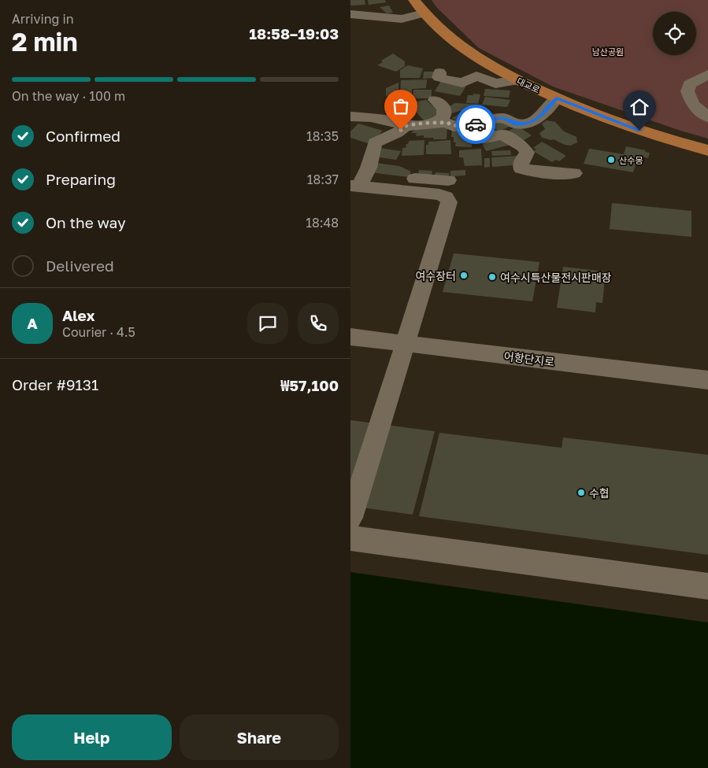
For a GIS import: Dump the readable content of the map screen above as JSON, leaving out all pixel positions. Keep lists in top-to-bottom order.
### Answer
{
  "streets": {
    "main road": ["대교로"],
    "street": ["어항단지로"]
  },
  "parks": ["남산공원"],
  "places": [
    "산수몽",
    "여수장터",
    "여수시특산물전시판매장",
    "수협"
  ],
  "page": {
    "heading": ["2 min", "Arriving in", "18:58–19:03"],
    "panel": [
      "Alex",
      "Courier · 4.5",
      "Order #9131",
      "₩57,100"
    ],
    "bar": "On the way · 100 m",
    "list": [
      ["Confirmed", "18:35"],
      ["Preparing", "18:37"],
      ["On the way", "18:48"],
      "Delivered"
    ],
    "round": "A",
    "buttons": ["Help", "Share"]
  }
}
